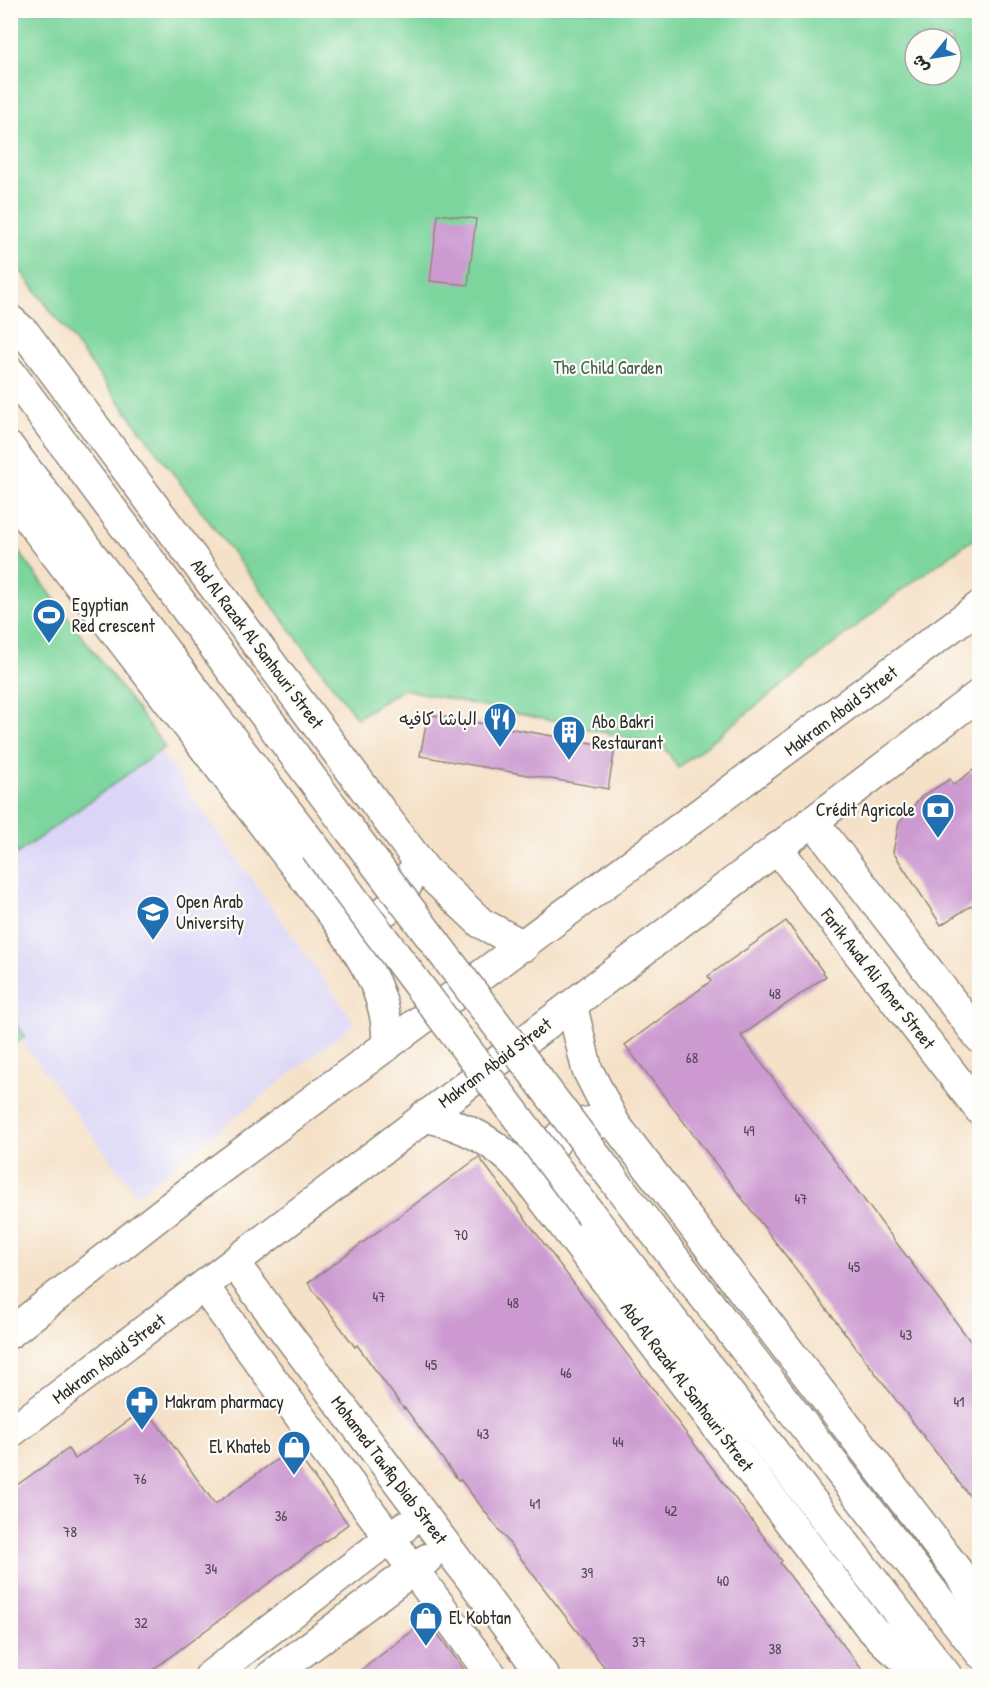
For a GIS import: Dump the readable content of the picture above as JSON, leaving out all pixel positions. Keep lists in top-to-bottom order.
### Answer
{
  "streets": {
    "street": [
      "Abd Al Razak Al Sanhouri Street",
      "Makram Abaid Street",
      "Farik Awal Ali Amer Street",
      "Mohamed Tawfiq Diab Street"
    ]
  },
  "crossings": [
    ["Abd Al Razak Al Sanhouri Street", "Makram Abaid Street"],
    ["Makram Abaid Street", "Farik Awal Ali Amer Street"],
    ["Makram Abaid Street", "Mohamed Tawfiq Diab Street"]
  ],
  "parks": ["The Child Garden"],
  "places": {
    "sports": ["Egyptian Red crescent"],
    "restaurant": ["الباشا كافيه"],
    "building": ["Abo Bakri Restaurant"],
    "bank": ["Crédit Agricole"],
    "school or university": ["Open Arab University"],
    "pharmacy": ["Makram pharmacy"],
    "shop": ["El Khateb", "El Kobtan"]
  },
  "house_numbers": [
    "48",
    "68",
    "49",
    "47",
    "70",
    "45",
    "47",
    "48",
    "43",
    "45",
    "46",
    "41",
    "43",
    "44",
    "76",
    "41",
    "42",
    "36",
    "78",
    "34",
    "39",
    "40",
    "32",
    "37",
    "38"
  ],
  "north": "bottom left"
}
